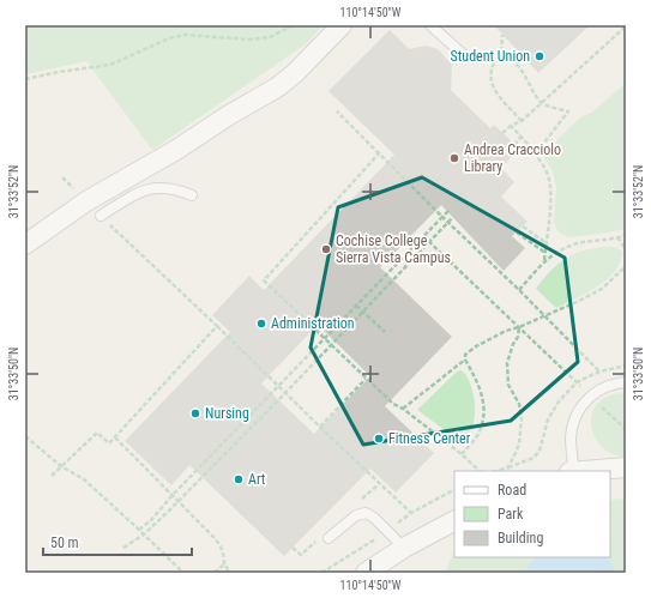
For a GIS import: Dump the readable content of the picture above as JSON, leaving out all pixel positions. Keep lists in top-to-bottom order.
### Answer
{
  "places": [
    "Student Union",
    "Andrea Cracciolo Library",
    "Cochise College Sierra Vista Campus",
    "Administration",
    "Nursing",
    "Fitness Center",
    "Art"
  ],
  "legend": ["Road", "Park", "Building"],
  "scale_bar": "50 m",
  "coordinates": ["110°14'50\"W", "31°33'52\"N", "31°33'50\"N"]
}
